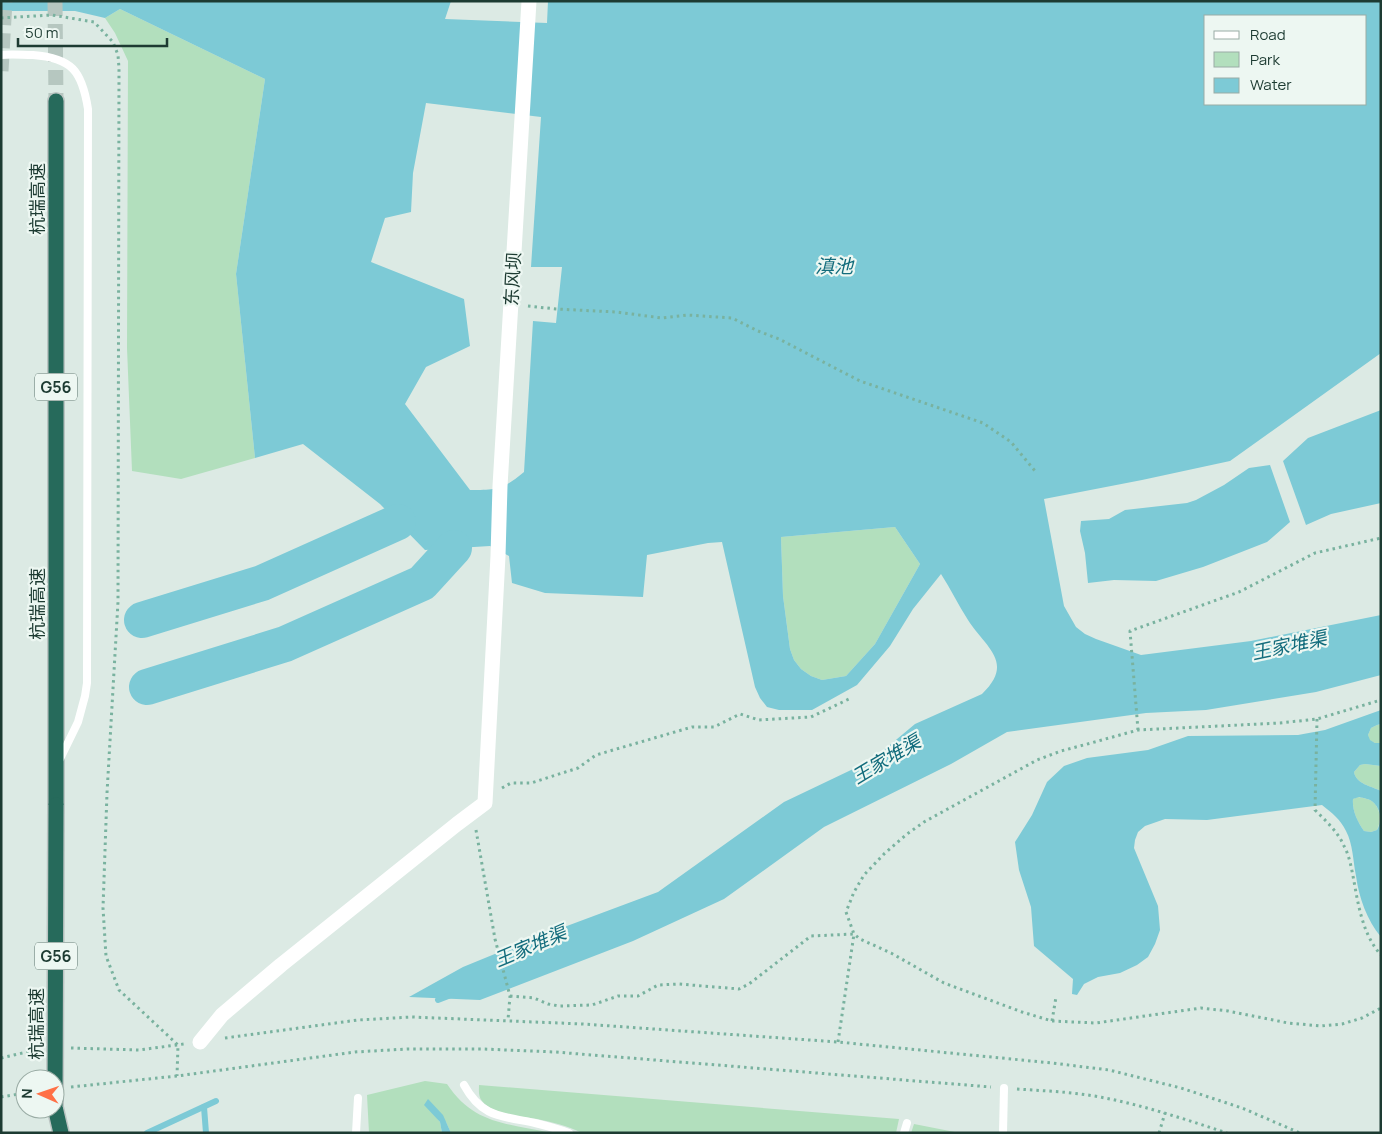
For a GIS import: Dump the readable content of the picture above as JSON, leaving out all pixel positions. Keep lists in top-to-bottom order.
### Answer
{
  "streets": {
    "highway": ["杭瑞高速", "G56"],
    "street": ["东风坝"]
  },
  "water": ["滇池", "王家堆渠"],
  "legend": ["Road", "Park", "Water"],
  "scale_bar": "50 m",
  "north": "left"
}
